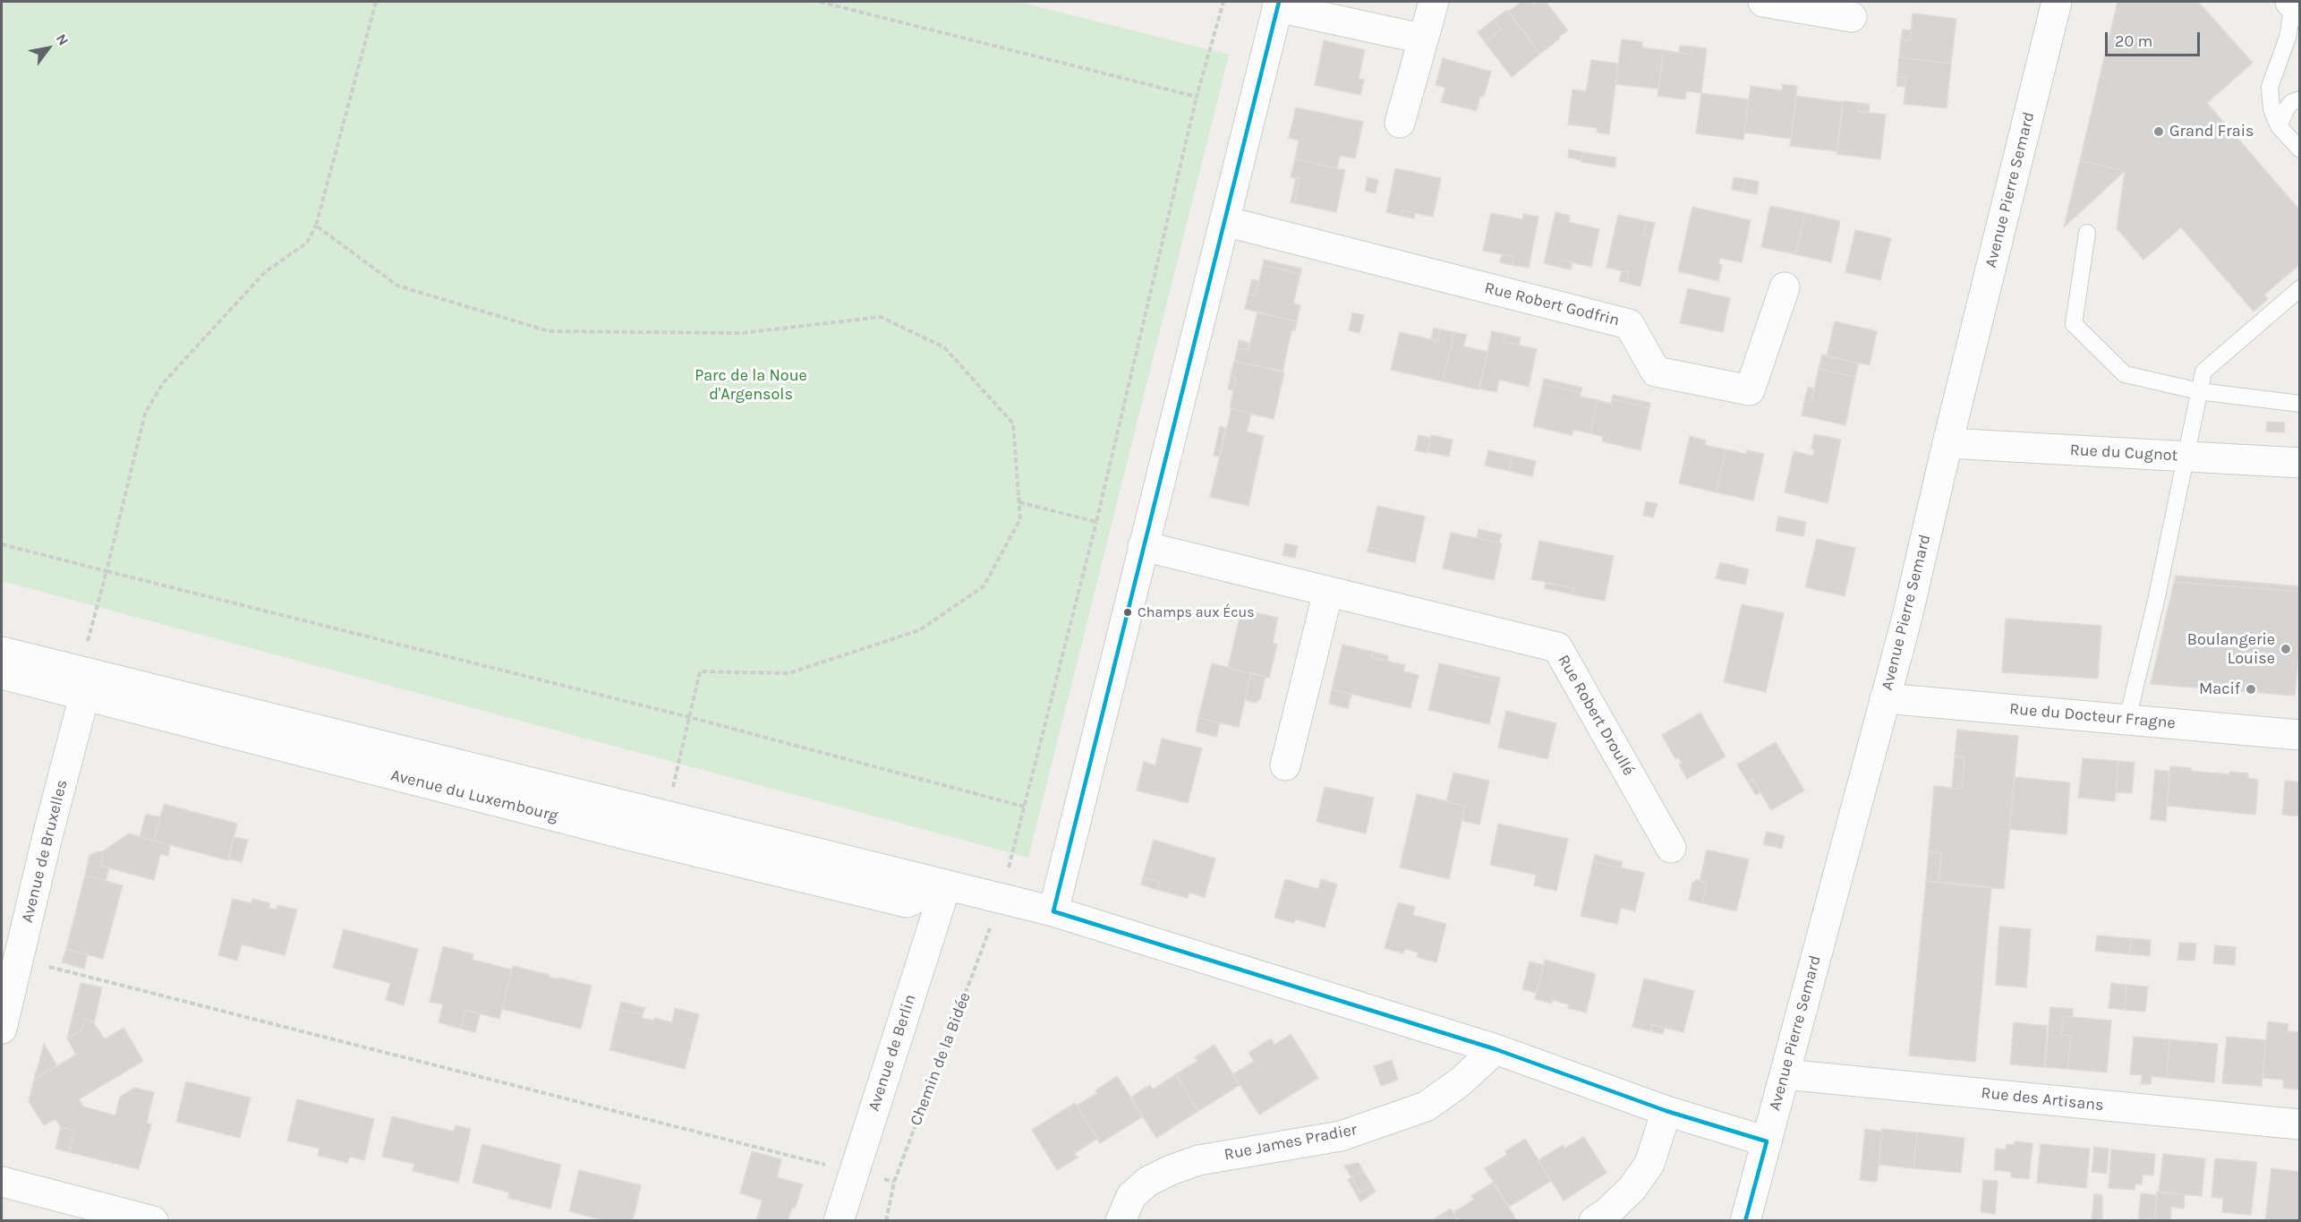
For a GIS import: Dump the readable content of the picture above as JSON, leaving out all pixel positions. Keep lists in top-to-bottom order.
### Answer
{
  "streets": {
    "street": [
      "Avenue Pierre Semard",
      "Rue Robert Godfrin",
      "Rue du Cugnot",
      "Rue Robert Droullé",
      "Rue du Docteur Fragne",
      "Avenue du Luxembourg",
      "Avenue de Bruxelles",
      "Avenue de Berlin",
      "Rue des Artisans",
      "Rue James Pradier"
    ],
    "path": ["Chemin de la Bidée"]
  },
  "crossings": [
    ["Avenue Pierre Semard", "Rue du Cugnot"],
    ["Avenue Pierre Semard", "Rue du Docteur Fragne"],
    ["Avenue Pierre Semard", "Avenue du Luxembourg"],
    ["Avenue Pierre Semard", "Rue des Artisans"],
    ["Avenue du Luxembourg", "Avenue de Bruxelles"],
    ["Avenue du Luxembourg", "Avenue de Berlin"],
    ["Avenue du Luxembourg", "Chemin de la Bidée"],
    ["Avenue du Luxembourg", "Rue James Pradier"]
  ],
  "parks": ["Parc de la Noue d'Argensols"],
  "places": [
    "Grand Frais",
    "Champs aux Écus",
    "Boulangerie Louise",
    "Macif"
  ],
  "scale_bar": "20 m",
  "north": "top right"
}
